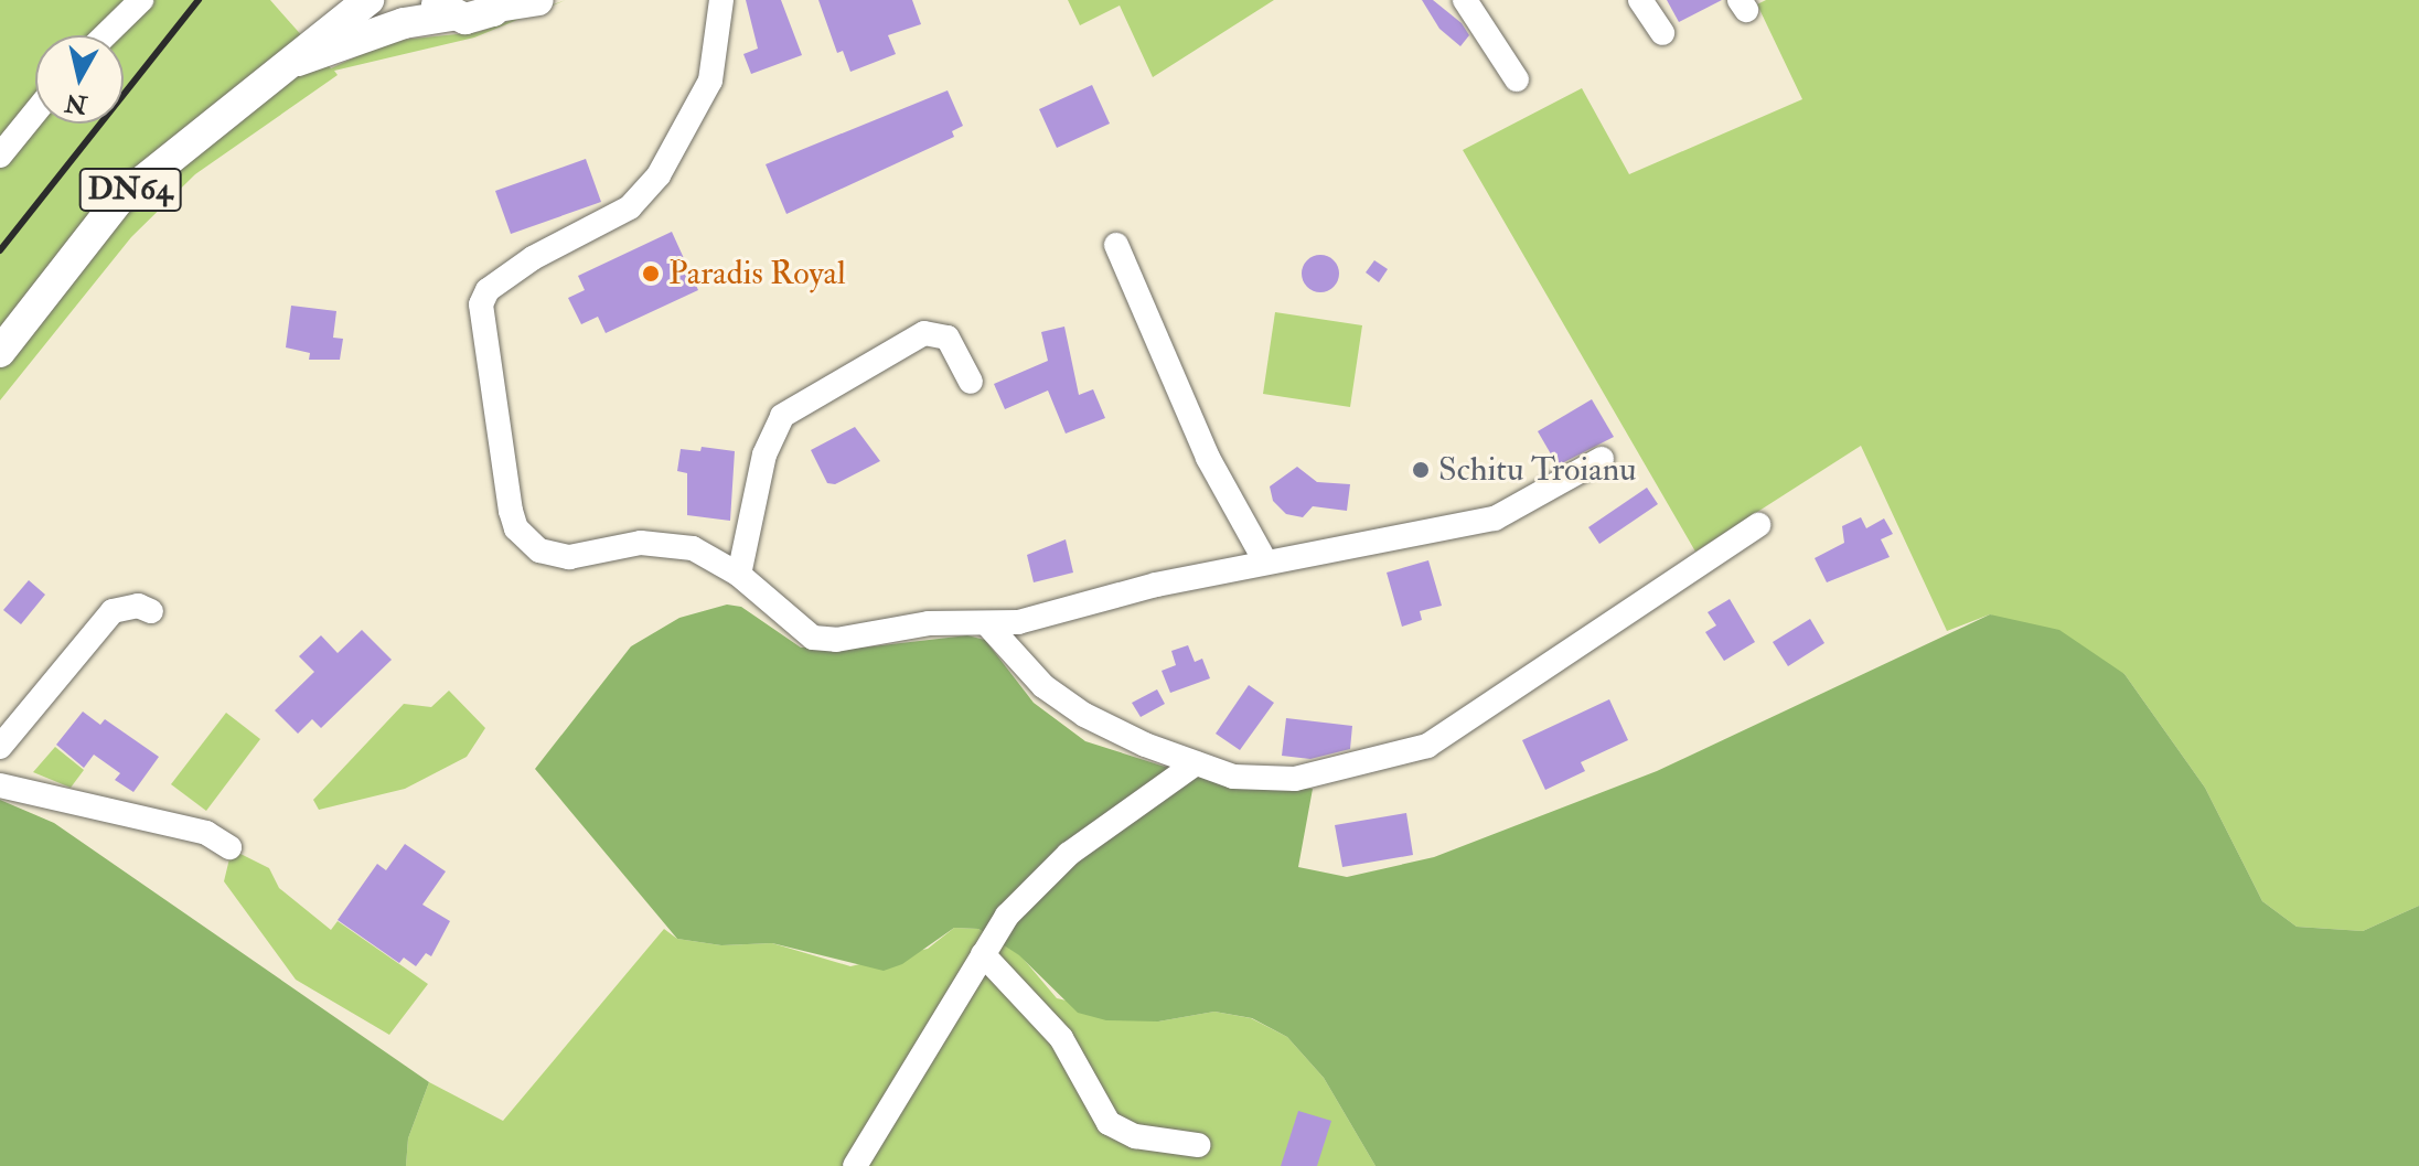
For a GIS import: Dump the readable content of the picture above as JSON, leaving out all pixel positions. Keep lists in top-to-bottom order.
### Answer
{
  "streets": {
    "main road": ["DN64"]
  },
  "places": ["Paradis Royal", "Schitu Troianu"],
  "north": "bottom"
}
